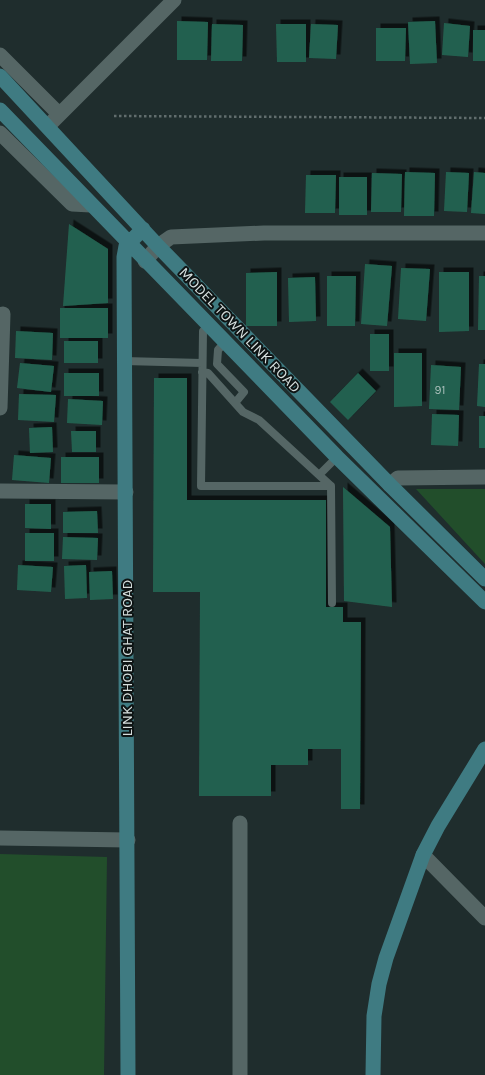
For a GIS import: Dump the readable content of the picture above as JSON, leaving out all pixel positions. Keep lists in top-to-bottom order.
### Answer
{
  "streets": {
    "main road": ["MODEL TOWN LINK ROAD", "LINK DHOBI GHAT ROAD"]
  },
  "crossings": [
    ["MODEL TOWN LINK ROAD", "LINK DHOBI GHAT ROAD"]
  ],
  "house_numbers": ["91"]
}
